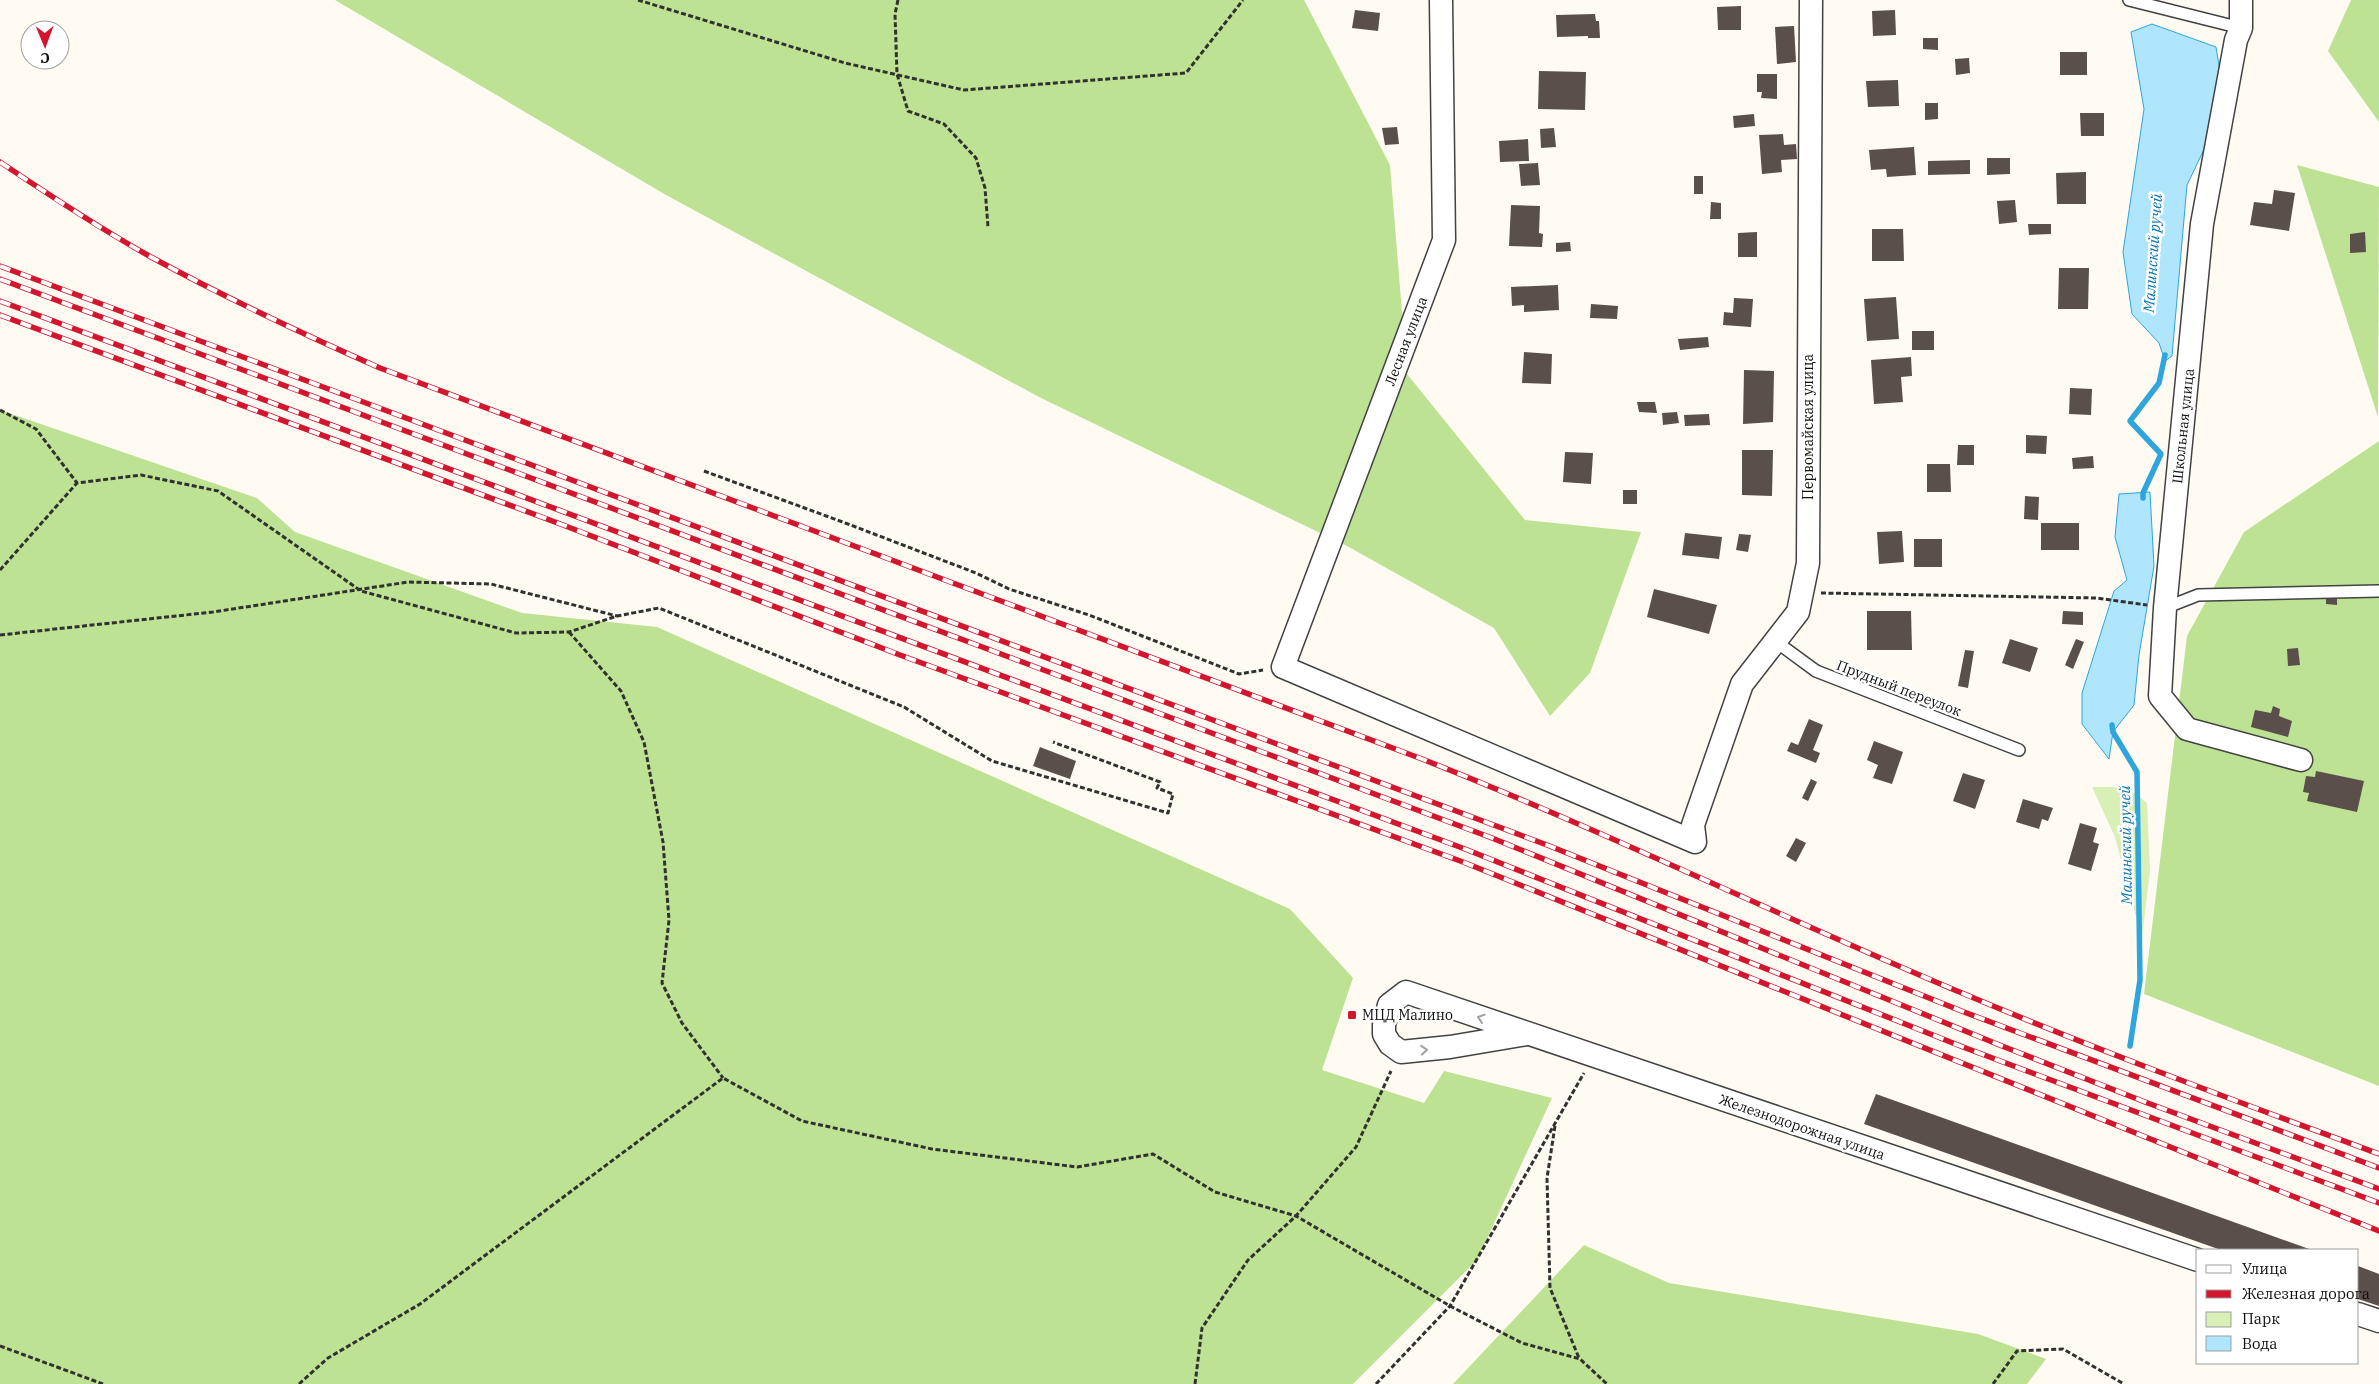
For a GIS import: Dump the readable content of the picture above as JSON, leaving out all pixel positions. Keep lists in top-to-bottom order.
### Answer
{
  "streets": {
    "street": [
      "Лесная улица",
      "Школьная улица",
      "Первомайская улица",
      "Железнодорожная улица"
    ],
    "lane": ["Прудный переулок"]
  },
  "crossings": [
    ["Лесная улица", "Первомайская улица"],
    ["Первомайская улица", "Прудный переулок"]
  ],
  "water": ["Малинский ручей"],
  "places": {
    "transit": ["МЦД Малино"]
  },
  "legend": [
    "Улица",
    "Железная дорога",
    "Парк",
    "Вода"
  ],
  "north": "bottom"
}
